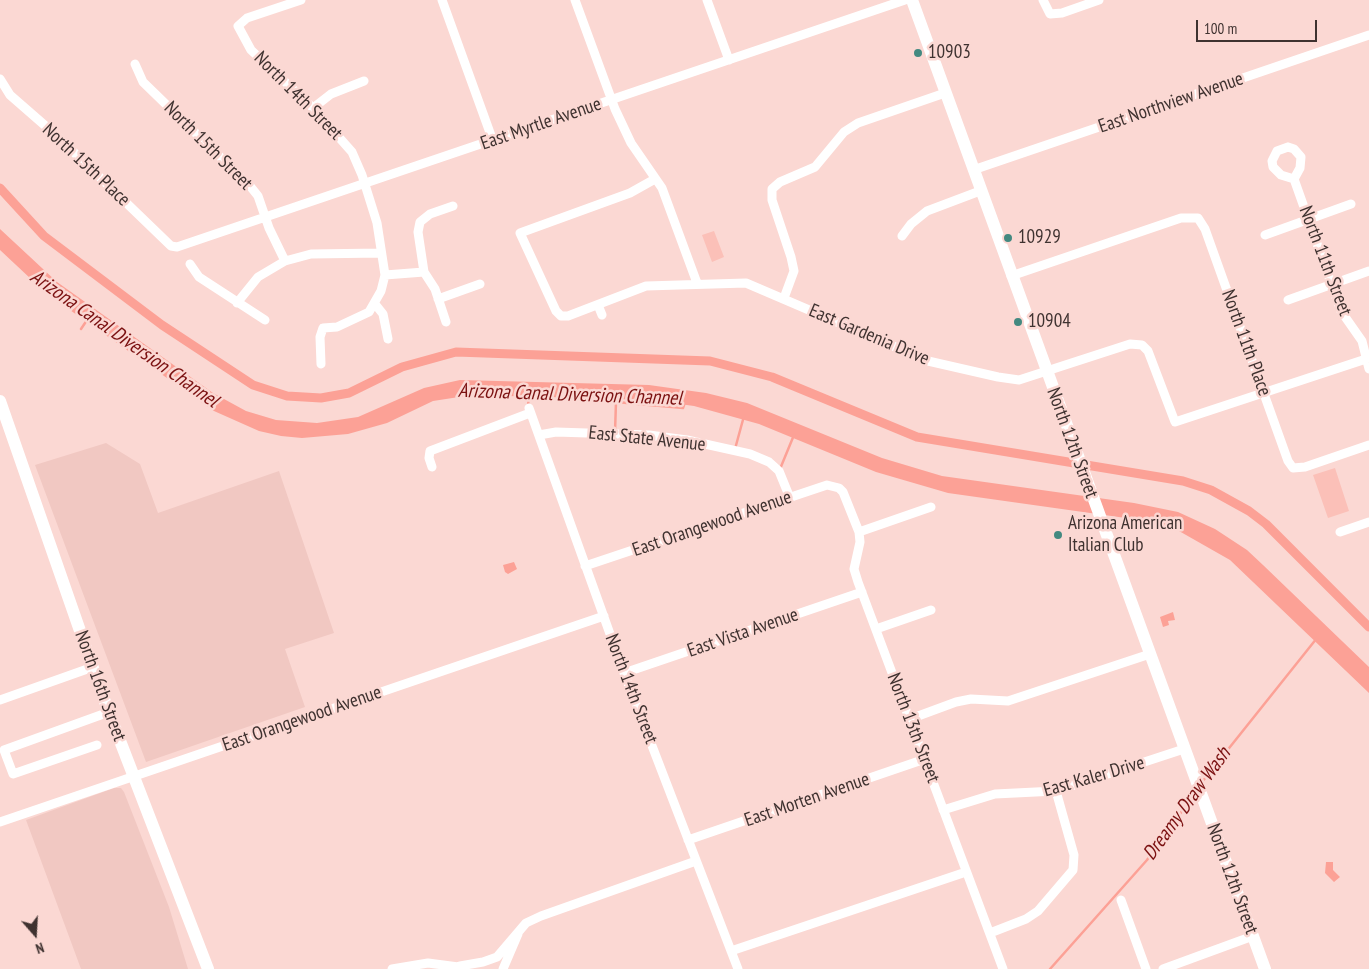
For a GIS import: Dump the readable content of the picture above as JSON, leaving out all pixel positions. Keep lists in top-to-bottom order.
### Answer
{
  "streets": {
    "street": [
      "North 14th Street",
      "East Northview Avenue",
      "East Myrtle Avenue",
      "North 15th Street",
      "North 15th Place",
      "North 11th Street",
      "East Gardenia Drive",
      "North 11th Place",
      "East State Avenue",
      "North 12th Street",
      "East Orangewood Avenue",
      "East Vista Avenue",
      "North 16th Street",
      "North 13th Street",
      "East Kaler Drive",
      "East Morten Avenue"
    ]
  },
  "crossings": [
    ["North 14th Street", "East Myrtle Avenue"],
    ["North 14th Street", "East State Avenue"],
    ["North 14th Street", "East Orangewood Avenue"],
    ["North 14th Street", "East Vista Avenue"],
    ["North 14th Street", "East Morten Avenue"],
    ["East Northview Avenue", "North 12th Street"],
    ["East Myrtle Avenue", "North 15th Street"],
    ["East Myrtle Avenue", "North 15th Place"],
    ["East Gardenia Drive", "North 11th Place"],
    ["East Gardenia Drive", "North 12th Street"],
    ["North 11th Place", "North 12th Street"],
    ["East State Avenue", "East Orangewood Avenue"],
    ["North 12th Street", "East Kaler Drive"],
    ["East Orangewood Avenue", "North 16th Street"],
    ["East Orangewood Avenue", "North 13th Street"],
    ["East Vista Avenue", "North 13th Street"],
    ["North 13th Street", "East Kaler Drive"],
    ["North 13th Street", "East Morten Avenue"]
  ],
  "water": ["Arizona Canal Diversion Channel", "Dreamy Draw Wash"],
  "places": [
    "10903",
    "10929",
    "10904",
    "Arizona American Italian Club"
  ],
  "scale_bar": "100 m",
  "north": "bottom"
}
